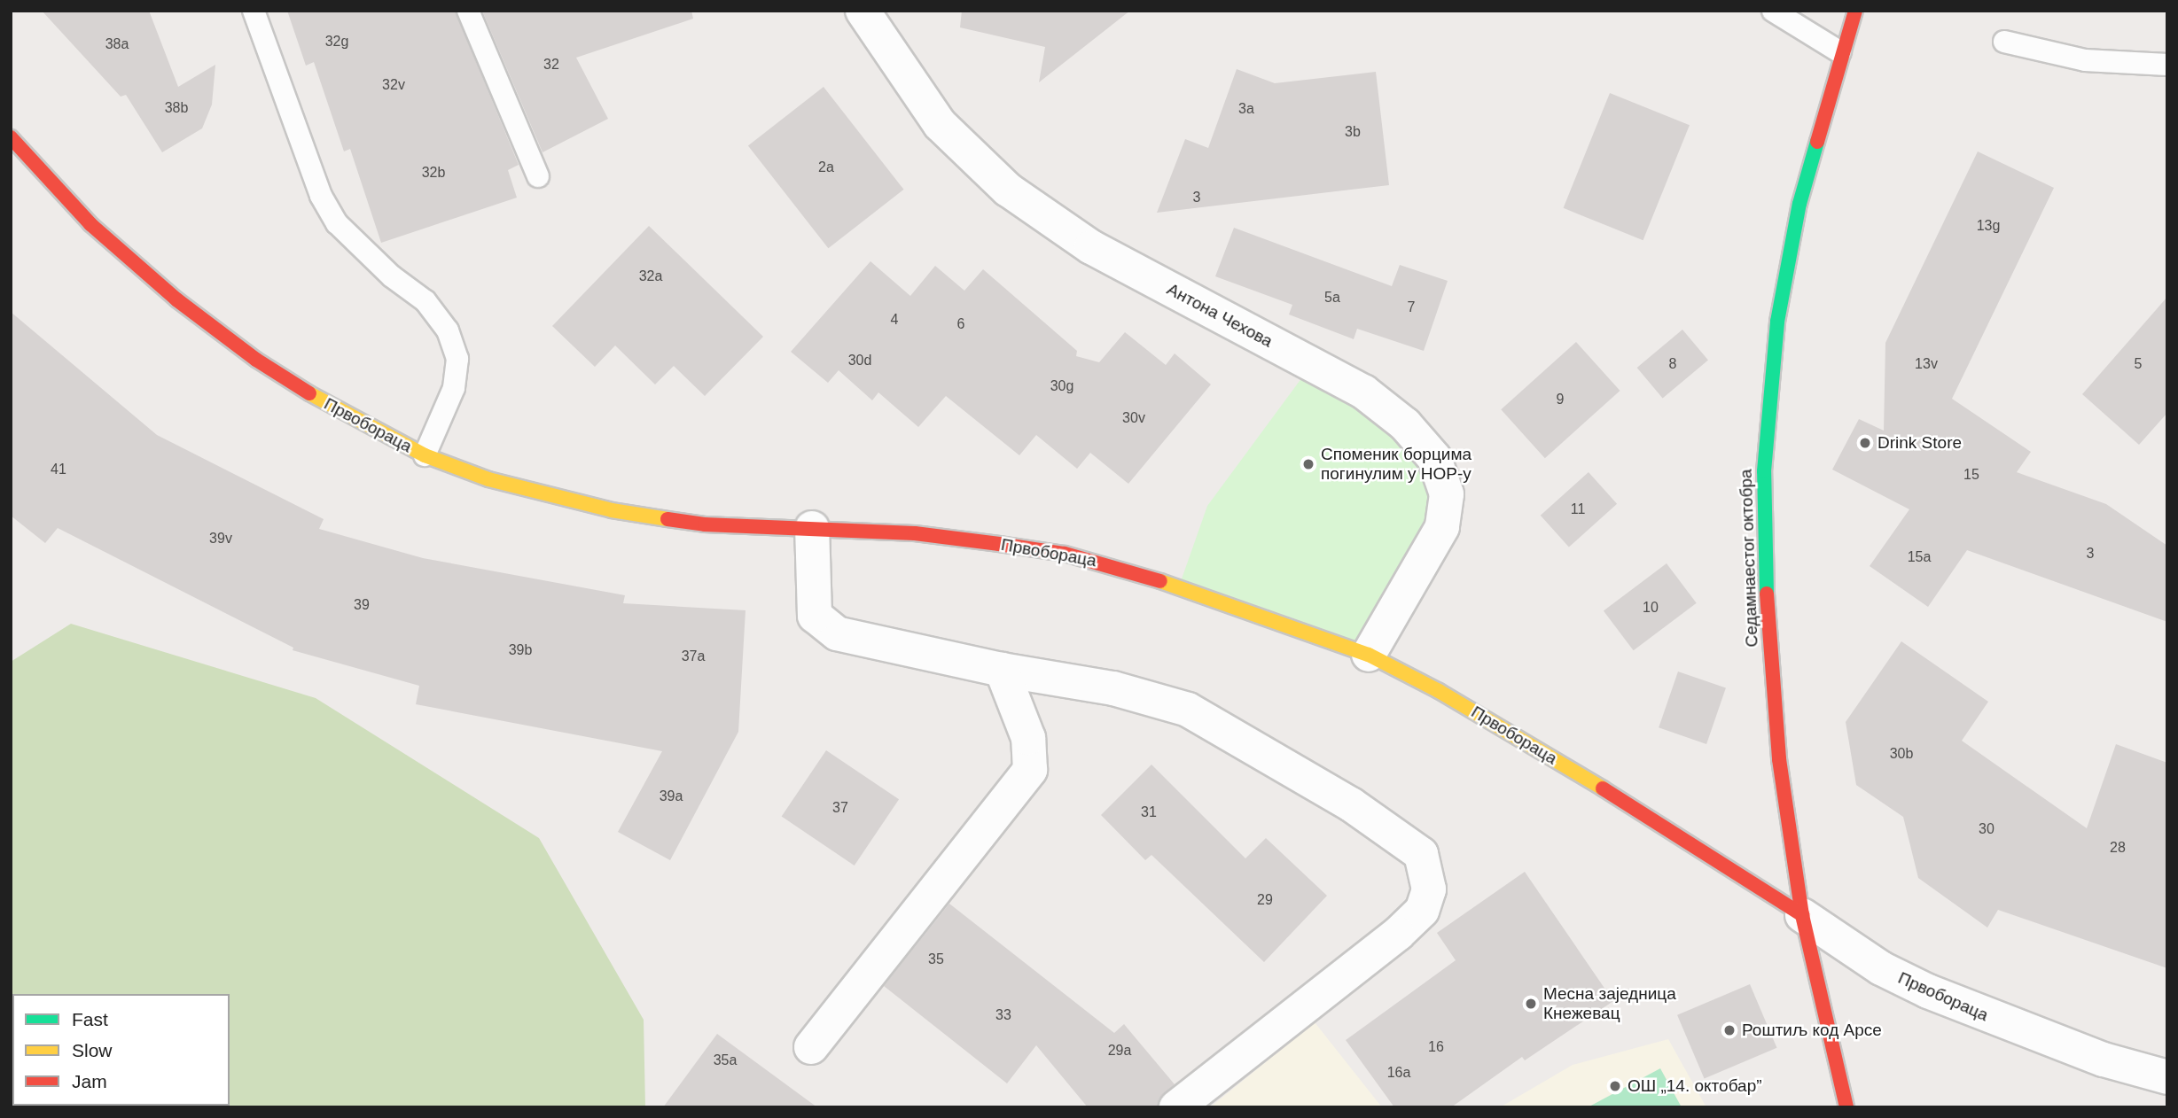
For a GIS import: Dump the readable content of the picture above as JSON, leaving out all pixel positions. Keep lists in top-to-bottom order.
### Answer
{
  "streets": {
    "street": ["Антона Чехова", "Првобораца", "Седамнаестог октобра"]
  },
  "crossings": [
    ["Антона Чехова", "Првобораца"],
    ["Првобораца", "Седамнаестог октобра"]
  ],
  "places": [
    "Drink Store",
    "Споменик борцима погинулим у НОР-у",
    "Месна заједница Кнежевац",
    "Роштиљ код Арсе",
    "ОШ „14. октобар”"
  ],
  "house_numbers": [
    "32g",
    "38a",
    "32",
    "32v",
    "38b",
    "3a",
    "3b",
    "2a",
    "32b",
    "3",
    "13g",
    "32a",
    "5a",
    "7",
    "4",
    "6",
    "30d",
    "8",
    "13v",
    "5",
    "30g",
    "9",
    "30v",
    "41",
    "15",
    "11",
    "39v",
    "3",
    "15a",
    "39",
    "10",
    "39b",
    "37a",
    "30b",
    "39a",
    "37",
    "31",
    "30",
    "28",
    "29",
    "35",
    "33",
    "16",
    "29a",
    "35a",
    "16a"
  ],
  "legend": ["Fast", "Slow", "Jam"]
}
